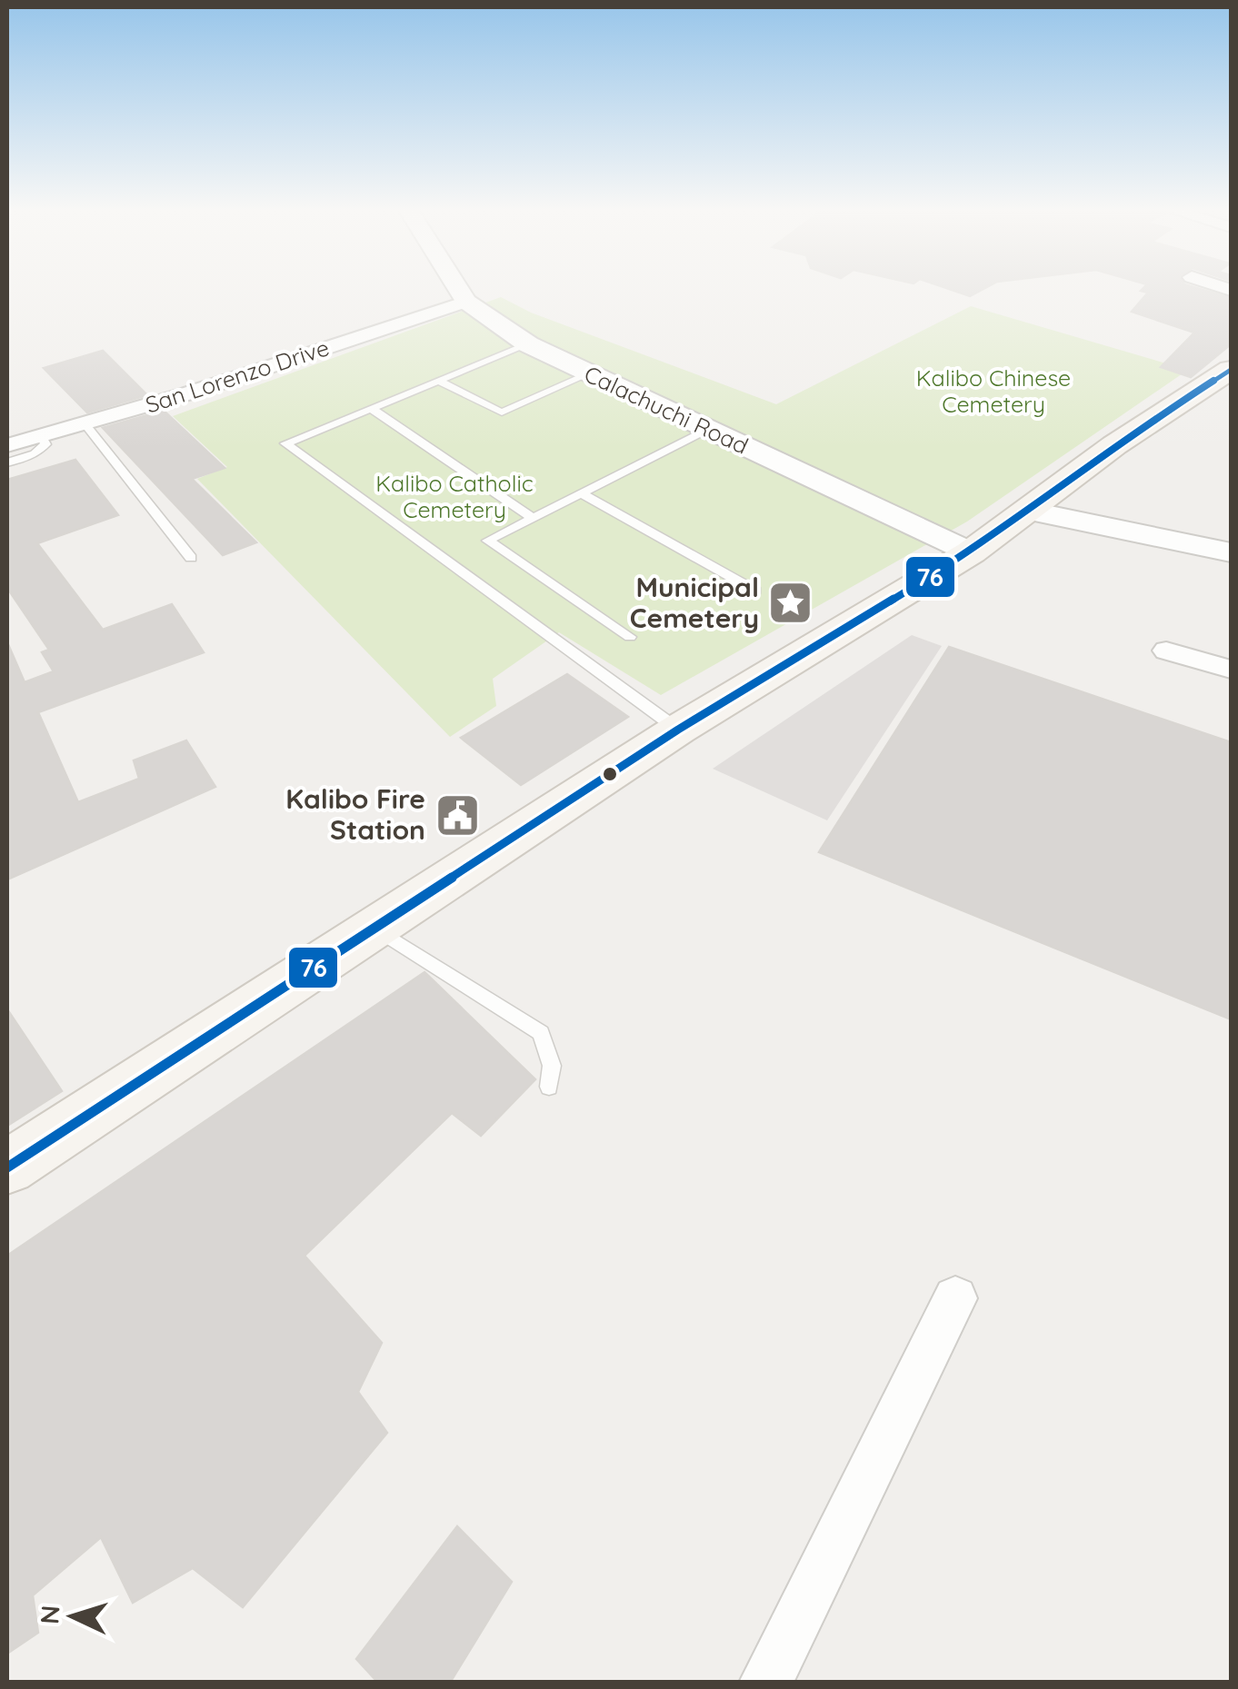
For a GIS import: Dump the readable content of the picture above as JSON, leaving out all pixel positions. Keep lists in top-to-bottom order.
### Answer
{
  "streets": {
    "street": ["San Lorenzo Drive", "Calachuchi Road"]
  },
  "crossings": [
    ["San Lorenzo Drive", "Calachuchi Road"]
  ],
  "parks": ["Kalibo Chinese Cemetery", "Kalibo Catholic Cemetery"],
  "places": {
    "place": ["Municipal Cemetery"],
    "public building": ["Kalibo Fire Station"]
  },
  "lines": ["transit line 76"],
  "north": "left"
}
